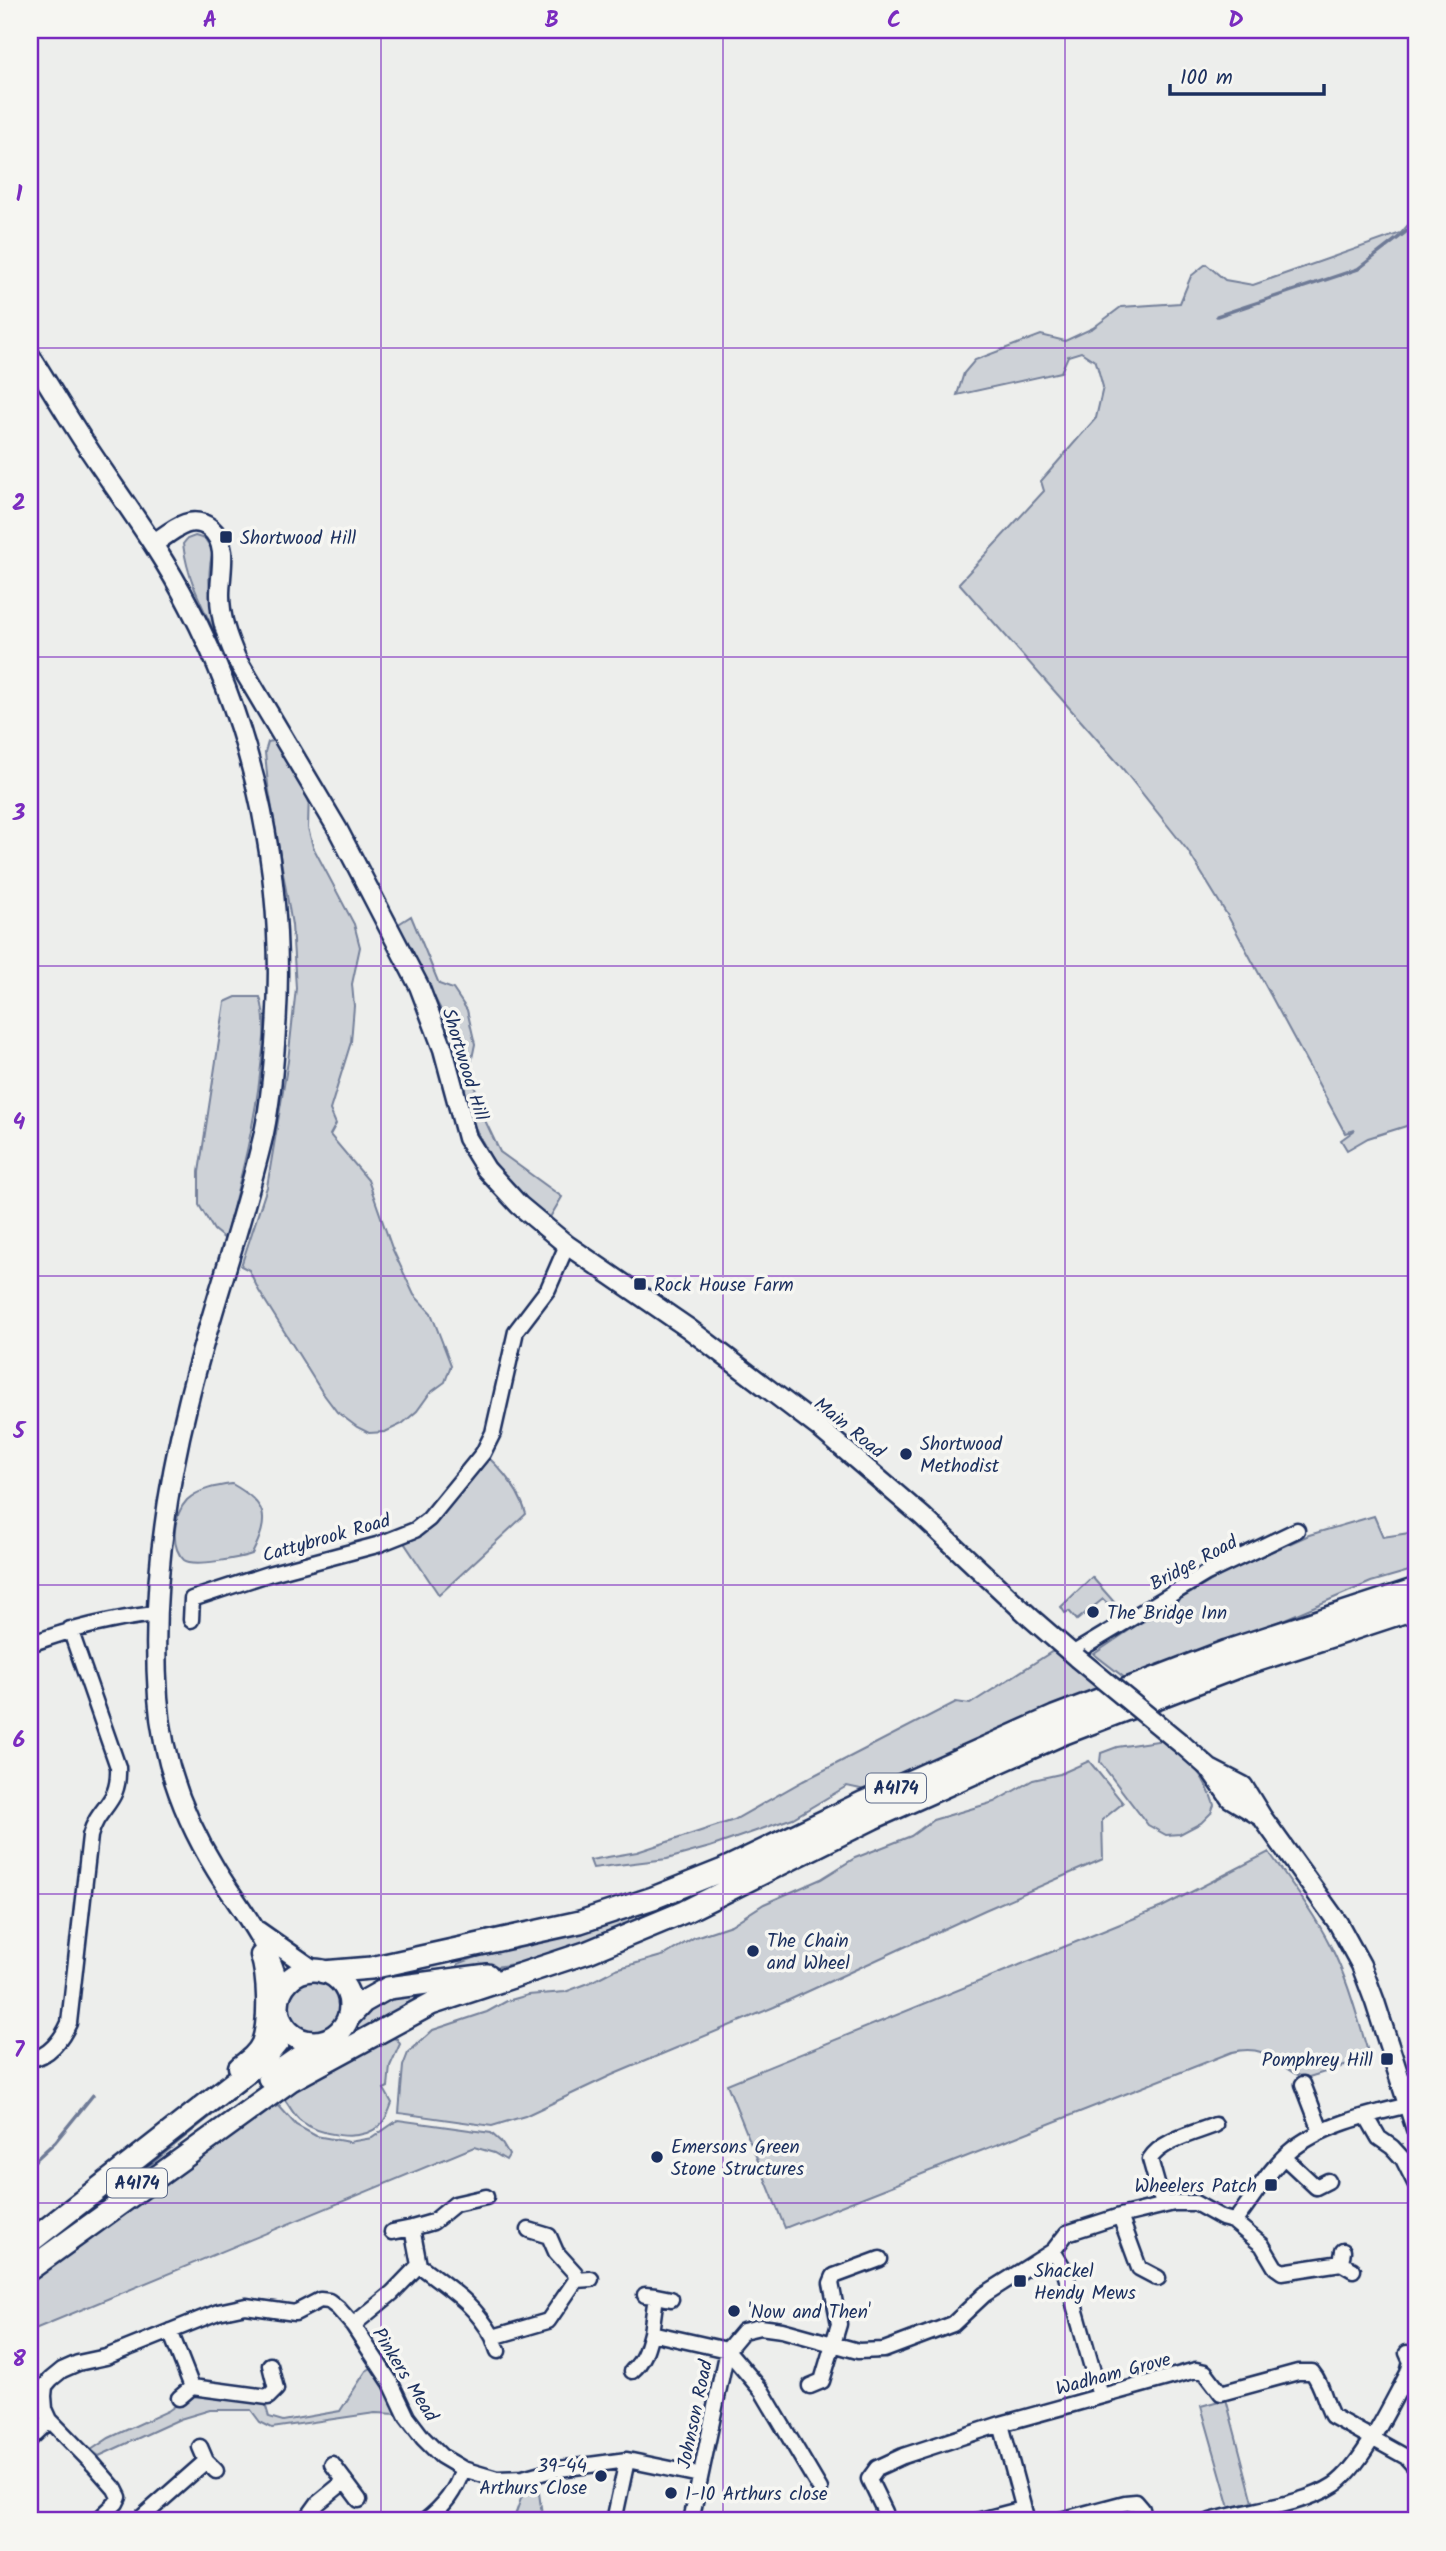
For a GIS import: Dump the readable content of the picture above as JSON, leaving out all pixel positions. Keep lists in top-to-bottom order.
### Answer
{
  "streets": {
    "highway": ["A4174"],
    "main road": ["Shortwood Hill", "Main Road"],
    "street": [
      "Cattybrook Road",
      "Bridge Road",
      "Wadham Grove",
      "Pinkers Mead",
      "Johnson Road"
    ]
  },
  "crossings": [
    ["Shortwood Hill", "Main Road"],
    ["Shortwood Hill", "Cattybrook Road"],
    ["Main Road", "Cattybrook Road"],
    ["Main Road", "Bridge Road"],
    ["Pinkers Mead", "Johnson Road"]
  ],
  "places": {
    "transit": [
      "Shortwood Hill",
      "Rock House Farm",
      "Pomphrey Hill",
      "Wheelers Patch",
      "Shackel Hendy Mews"
    ],
    "other": [
      "Shortwood Methodist",
      "The Bridge Inn",
      "The Chain and Wheel",
      "Emersons Green Stone Structures",
      "'Now and Then'",
      "39-44 Arthurs Close",
      "1-10 Arthurs close"
    ]
  },
  "scale_bar": "100 m",
  "grid": {
    "columns": [
      "A",
      "B",
      "C",
      "D"
    ],
    "rows": [
      "1",
      "2",
      "3",
      "4",
      "5",
      "6",
      "7",
      "8"
    ]
  }
}
